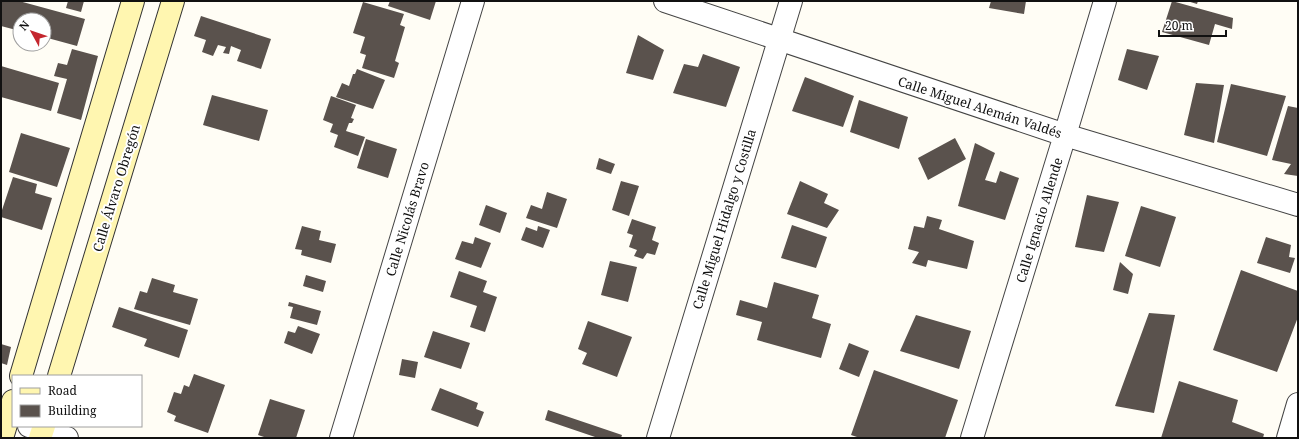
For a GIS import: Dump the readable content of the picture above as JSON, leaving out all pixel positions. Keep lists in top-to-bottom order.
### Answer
{
  "streets": {
    "street": [
      "Calle Miguel Alemán Valdés",
      "Calle Álvaro Obregón",
      "Calle Nicolás Bravo",
      "Calle Miguel Hidalgo y Costilla",
      "Calle Ignacio Allende"
    ]
  },
  "crossings": [
    ["Calle Miguel Alemán Valdés", "Calle Miguel Hidalgo y Costilla"],
    ["Calle Miguel Alemán Valdés", "Calle Ignacio Allende"]
  ],
  "legend": ["Road", "Building"],
  "scale_bar": "20 m",
  "north": "top left"
}
